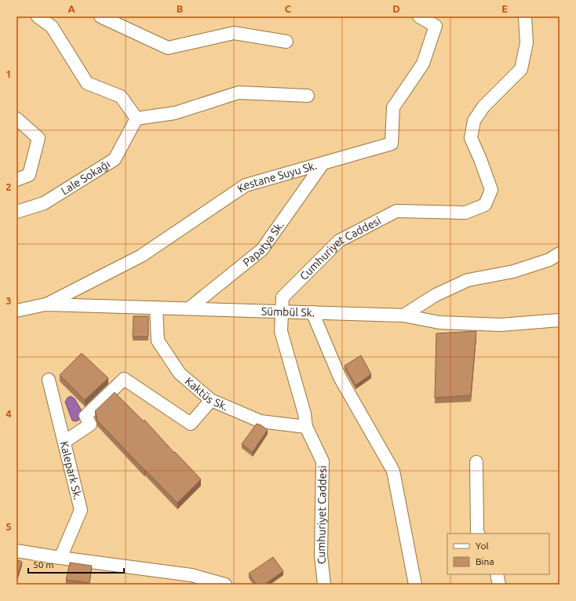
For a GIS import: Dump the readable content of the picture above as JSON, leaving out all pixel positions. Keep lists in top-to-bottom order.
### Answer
{
  "streets": {
    "street": [
      "Lale Sokağı",
      "Kestane Suyu Sk.",
      "Papatya Sk.",
      "Cumhuriyet Caddesi",
      "Sümbül Sk.",
      "Kaktüs Sk.",
      "Kalepark Sk."
    ]
  },
  "crossings": [
    ["Kestane Suyu Sk.", "Papatya Sk."],
    ["Kestane Suyu Sk.", "Sümbül Sk."],
    ["Papatya Sk.", "Sümbül Sk."],
    ["Cumhuriyet Caddesi", "Sümbül Sk."],
    ["Cumhuriyet Caddesi", "Kaktüs Sk."],
    ["Sümbül Sk.", "Kaktüs Sk."]
  ],
  "legend": ["Yol", "Bina"],
  "scale_bar": "50 m",
  "grid": {
    "columns": [
      "A",
      "B",
      "C",
      "D",
      "E"
    ],
    "rows": [
      "1",
      "2",
      "3",
      "4",
      "5"
    ]
  }
}
